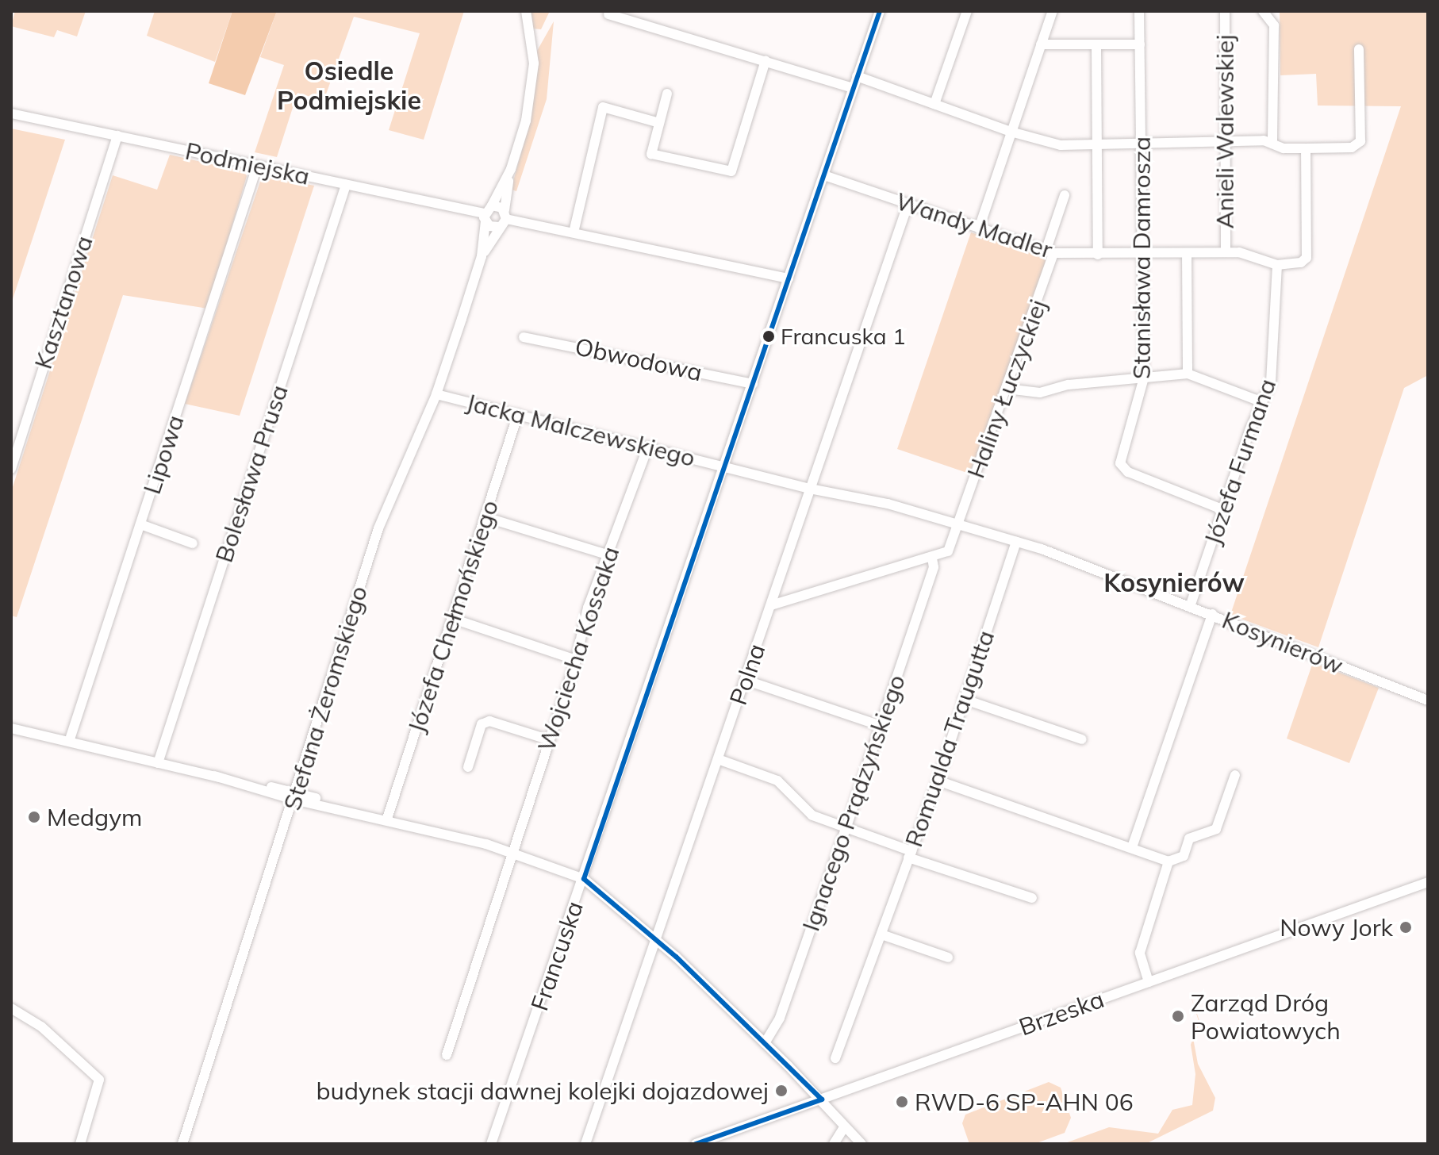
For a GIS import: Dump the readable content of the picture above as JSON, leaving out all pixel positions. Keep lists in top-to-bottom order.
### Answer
{
  "streets": {
    "street": [
      "Anieli Walewskiej",
      "Podmiejska",
      "Wandy Madler",
      "Stanisława Damrosza",
      "Kasztanowa",
      "Obwodowa",
      "Haliny Łuczyckiej",
      "Jacka Malczewskiego",
      "Lipowa",
      "Józefa Furmana",
      "Bolesława Prusa",
      "Józefa Chełmońskiego",
      "Kosynierów",
      "Wojciecha Kossaka",
      "Polna",
      "Stefana Żeromskiego",
      "Romualda Traugutta",
      "Ignacego Prądzyńskiego",
      "Francuska",
      "Brzeska"
    ]
  },
  "crossings": [
    ["Anieli Walewskiej", "Wandy Madler"],
    ["Podmiejska", "Kasztanowa"],
    ["Podmiejska", "Lipowa"],
    ["Podmiejska", "Bolesława Prusa"],
    ["Podmiejska", "Stefana Żeromskiego"],
    ["Wandy Madler", "Stanisława Damrosza"],
    ["Wandy Madler", "Haliny Łuczyckiej"],
    ["Wandy Madler", "Józefa Furmana"],
    ["Wandy Madler", "Polna"],
    ["Wandy Madler", "Francuska"],
    ["Stanisława Damrosza", "Józefa Furmana"],
    ["Obwodowa", "Francuska"],
    ["Haliny Łuczyckiej", "Kosynierów"],
    ["Jacka Malczewskiego", "Józefa Chełmońskiego"],
    ["Jacka Malczewskiego", "Kosynierów"],
    ["Jacka Malczewskiego", "Wojciecha Kossaka"],
    ["Jacka Malczewskiego", "Stefana Żeromskiego"],
    ["Jacka Malczewskiego", "Francuska"],
    ["Józefa Furmana", "Kosynierów"],
    ["Kosynierów", "Polna"],
    ["Kosynierów", "Romualda Traugutta"],
    ["Kosynierów", "Francuska"]
  ],
  "districts": ["Osiedle Podmiejskie", "Kosynierów"],
  "places": [
    "Francuska 1",
    "Medgym",
    "Nowy Jork",
    "Zarząd Dróg Powiatowych",
    "budynek stacji dawnej kolejki dojazdowej",
    "RWD-6 SP-AHN 06"
  ]
}
